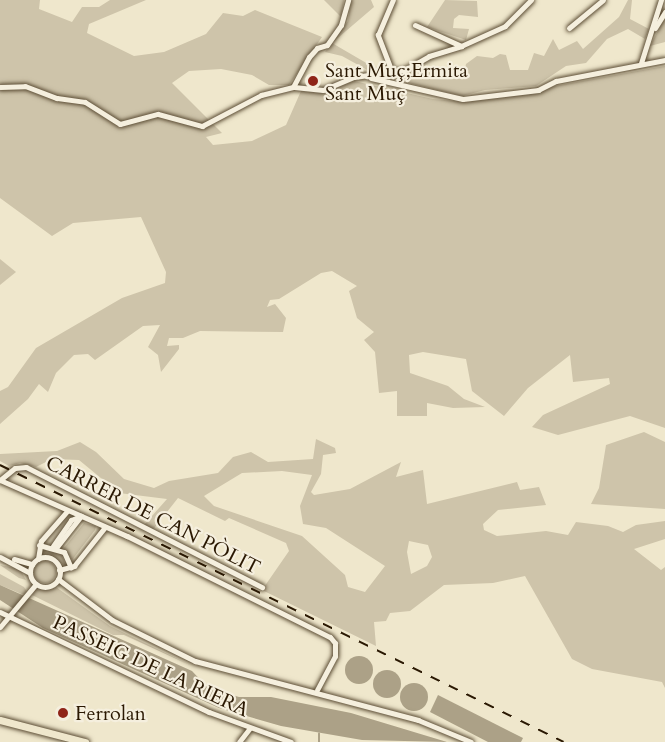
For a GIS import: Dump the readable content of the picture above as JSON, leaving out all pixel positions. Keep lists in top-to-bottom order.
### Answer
{
  "streets": {
    "street": ["CARRER DE CAN PÒLIT", "PASSEIG DE LA RIERA"]
  },
  "places": ["Sant Muç;Ermita Sant Muç", "Ferrolan"]
}
